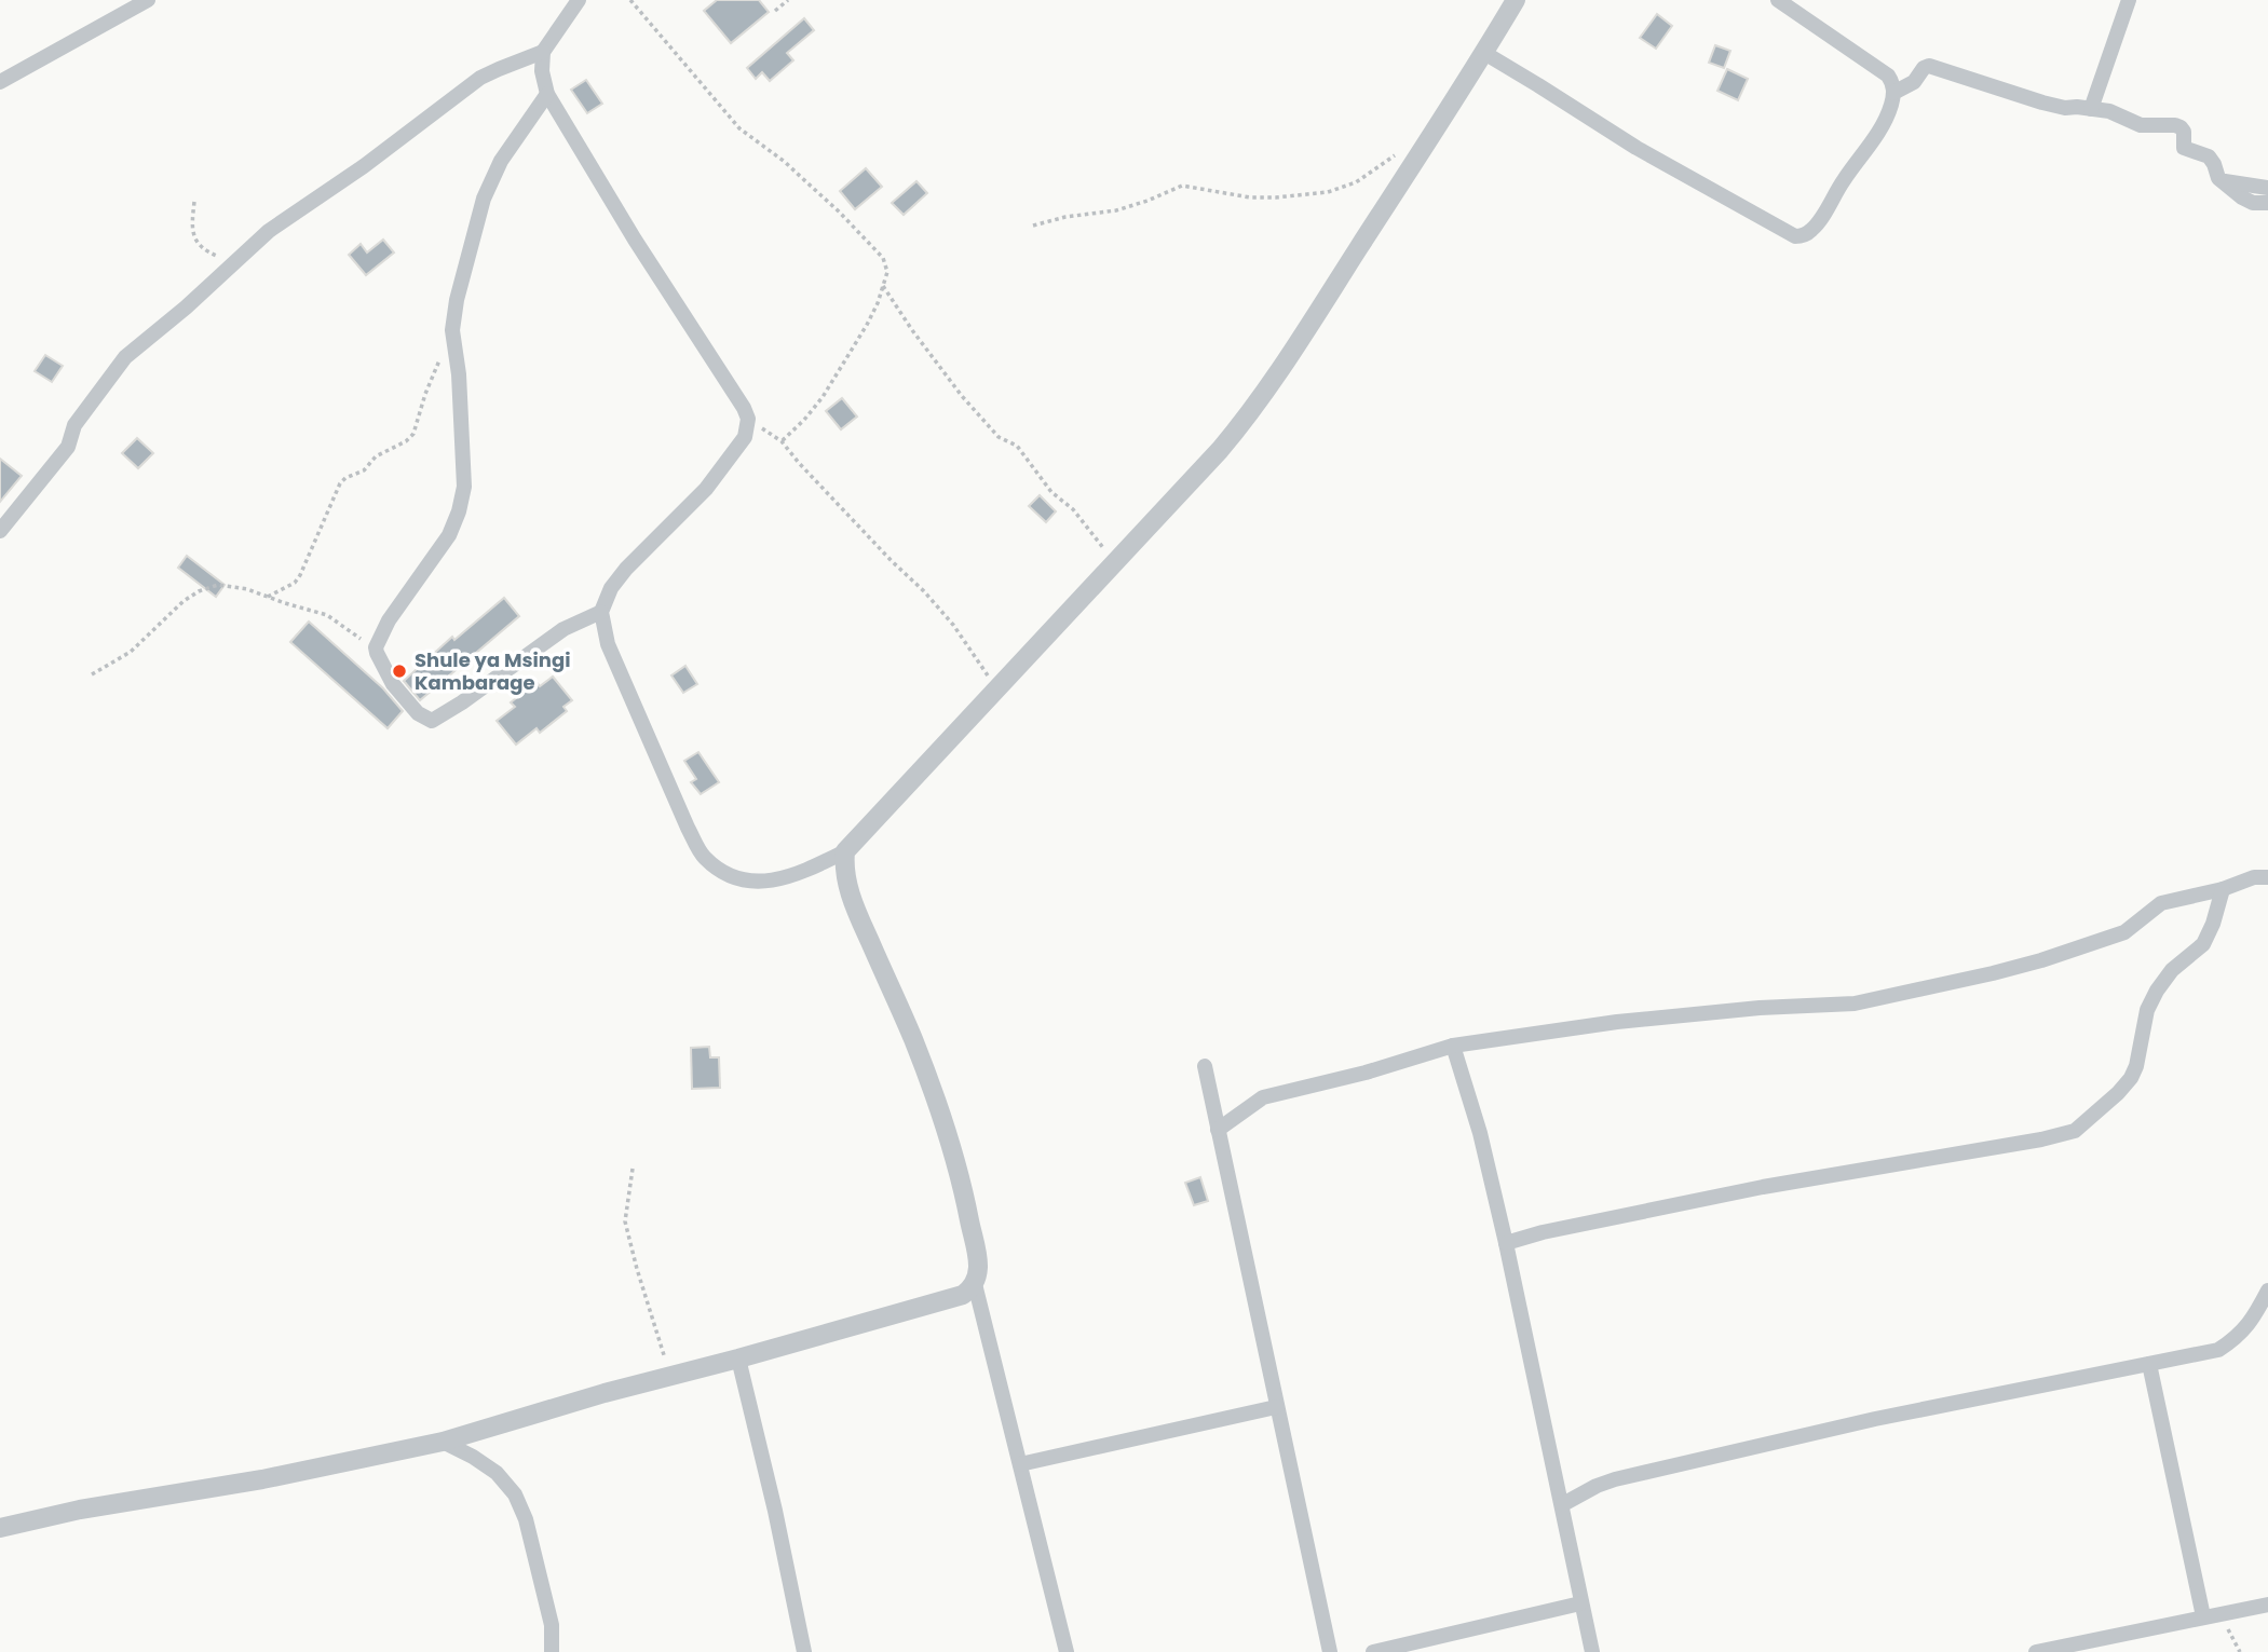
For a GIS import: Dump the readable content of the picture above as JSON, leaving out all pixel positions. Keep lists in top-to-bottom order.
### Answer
{
  "places": ["Shule ya Msingi Kambarage"]
}
